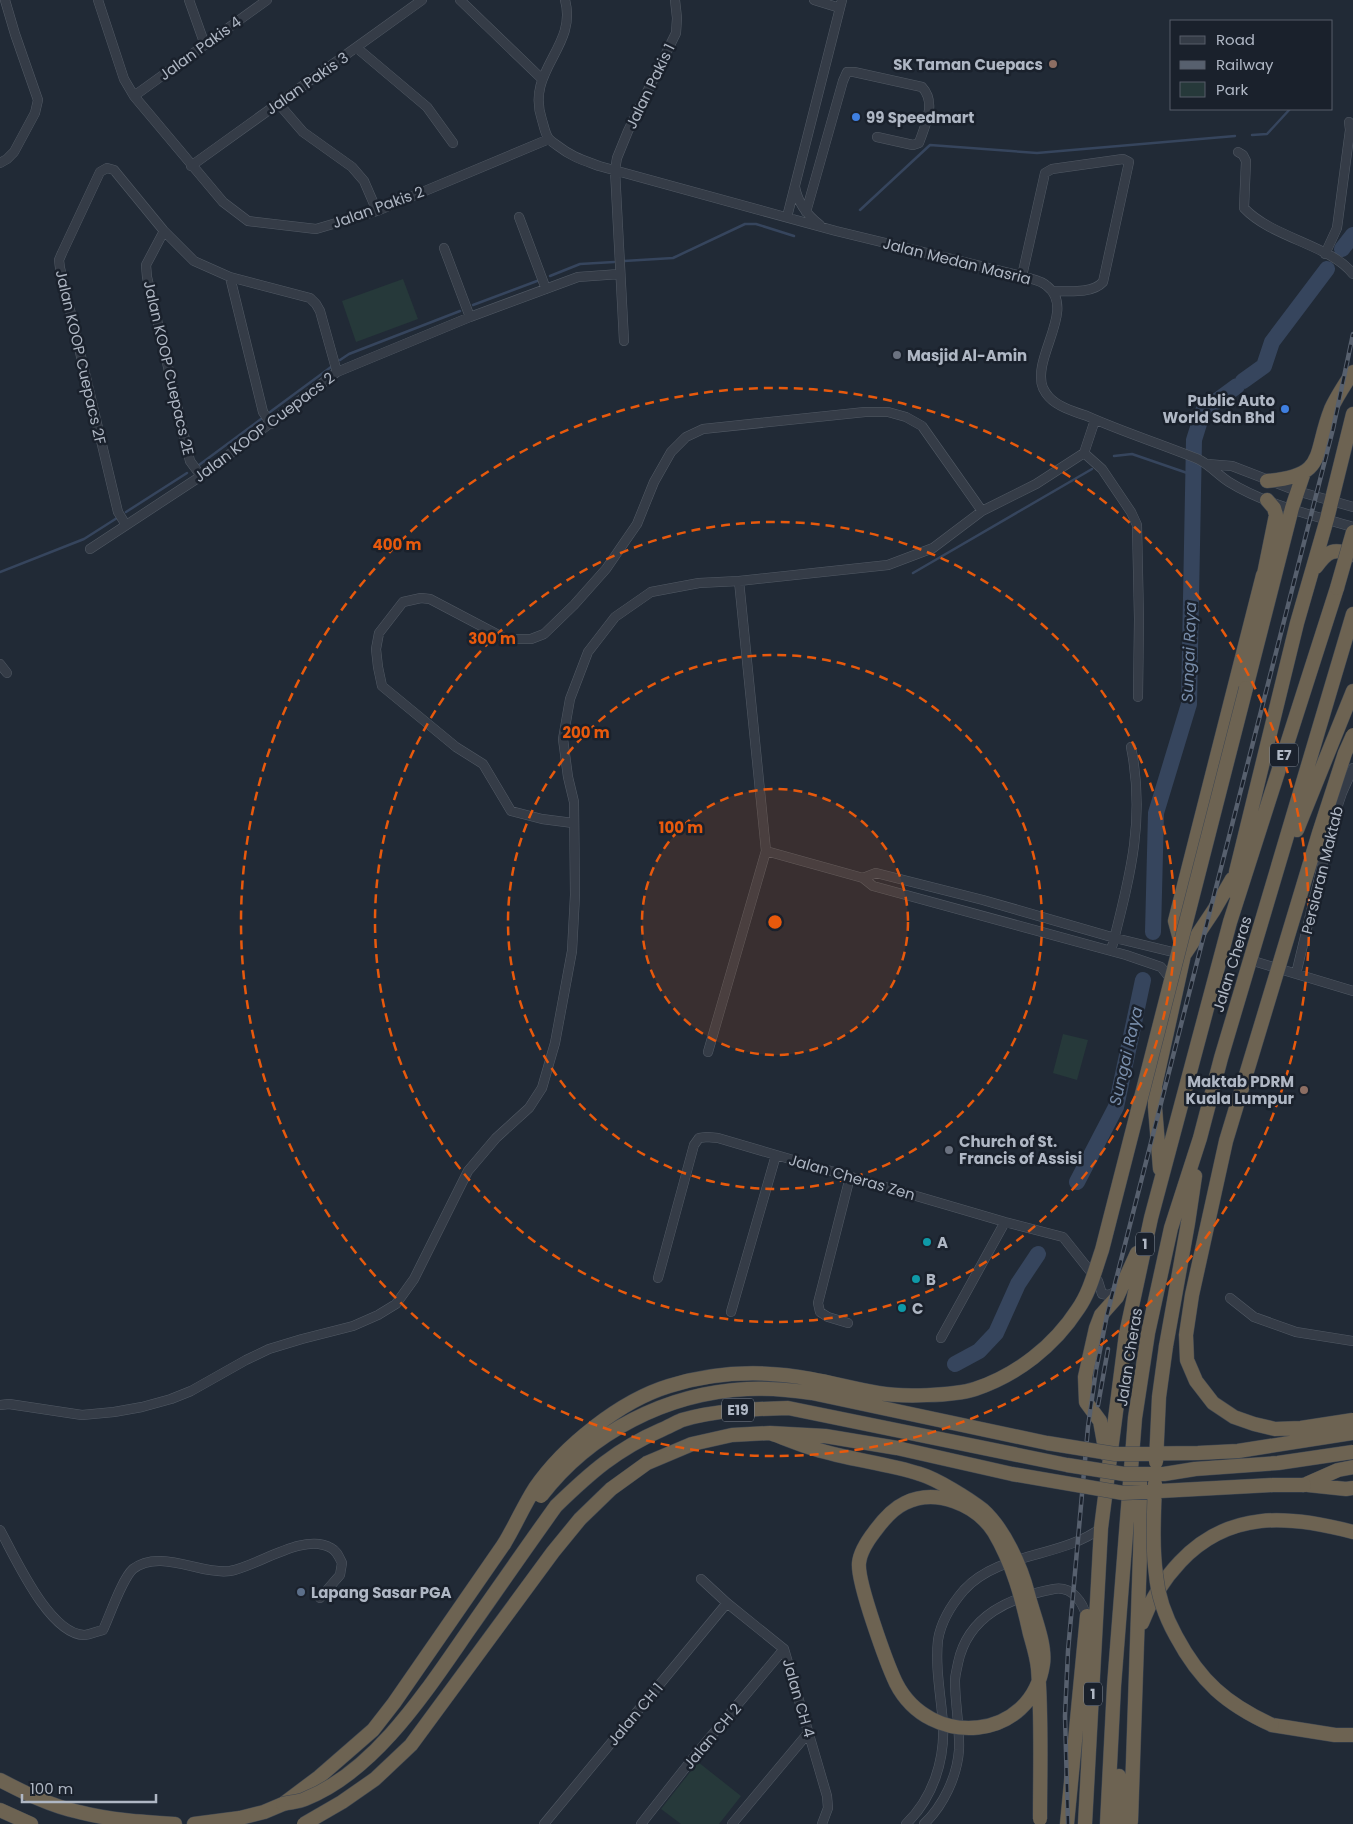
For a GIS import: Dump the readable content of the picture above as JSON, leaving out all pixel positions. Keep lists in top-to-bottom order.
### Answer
{
  "streets": {
    "highway": [
      "E7",
      "Jalan Cheras",
      "1",
      "E19"
    ],
    "street": [
      "Jalan Pakis 4",
      "Jalan Pakis 3",
      "Jalan Pakis 1",
      "Jalan Pakis 2",
      "Jalan Medan Masria",
      "Jalan KOOP Cuepacs 2F",
      "Jalan KOOP Cuepacs 2E",
      "Jalan KOOP Cuepacs 2",
      "Persiaran Maktab",
      "Jalan Cheras Zen",
      "Jalan CH 4",
      "Jalan CH 1",
      "Jalan CH 2"
    ]
  },
  "crossings": [
    ["Jalan Pakis 4", "Jalan Pakis 2"],
    ["Jalan Pakis 3", "Jalan Pakis 2"],
    ["Jalan Pakis 1", "Jalan Medan Masria"],
    ["Jalan Pakis 1", "Jalan KOOP Cuepacs 2"],
    ["Jalan Pakis 2", "Jalan Medan Masria"],
    ["Jalan KOOP Cuepacs 2F", "Jalan KOOP Cuepacs 2E"],
    ["Jalan KOOP Cuepacs 2F", "Jalan KOOP Cuepacs 2"],
    ["Jalan KOOP Cuepacs 2E", "Jalan KOOP Cuepacs 2"],
    ["E7", "Jalan Cheras"],
    ["Jalan CH 4", "Jalan CH 1"],
    ["Jalan CH 4", "Jalan CH 2"]
  ],
  "water": ["Sungai Raya"],
  "places": [
    "SK Taman Cuepacs",
    "99 Speedmart",
    "Masjid Al-Amin",
    "Public Auto World Sdn Bhd",
    "Maktab PDRM Kuala Lumpur",
    "Church of St. Francis of Assisi",
    "A",
    "B",
    "C",
    "Lapang Sasar PGA"
  ],
  "legend": ["Road", "Railway", "Park"],
  "scale_bar": "100 m",
  "rings": [
    "400 m",
    "300 m",
    "200 m",
    "100 m"
  ]
}
